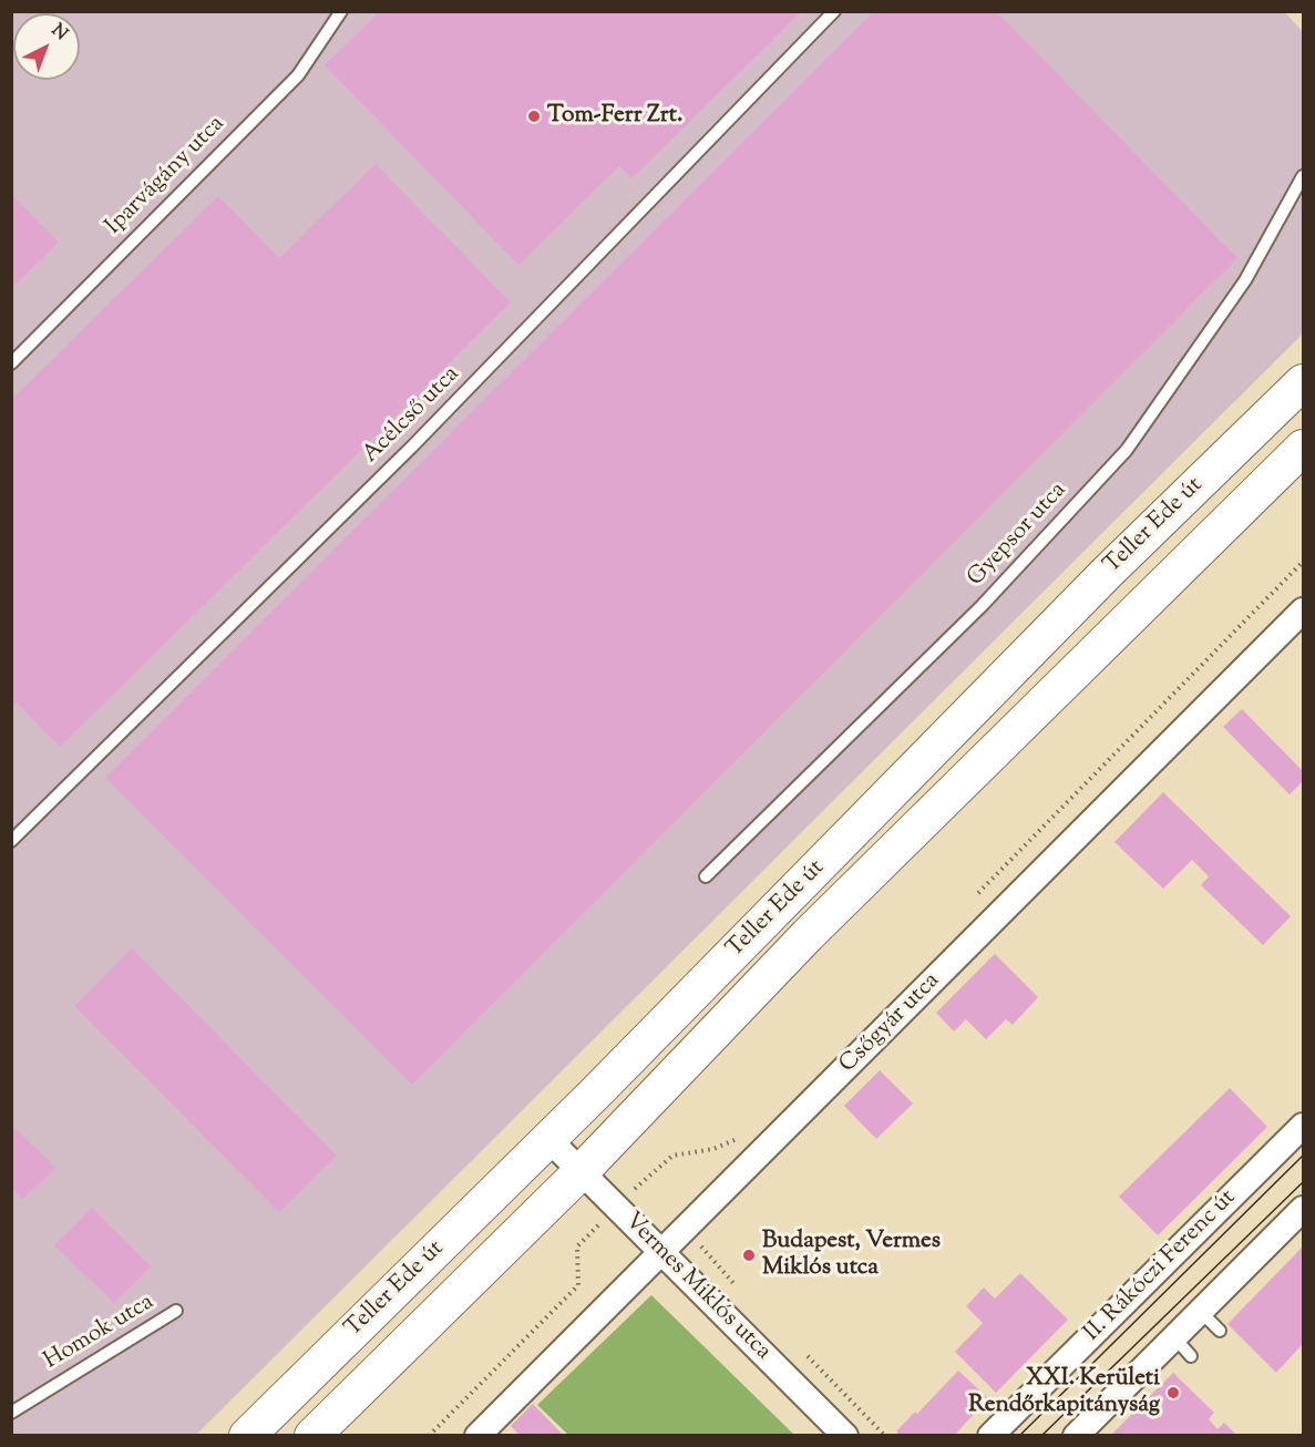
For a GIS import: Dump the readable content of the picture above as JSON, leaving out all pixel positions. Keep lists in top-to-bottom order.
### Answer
{
  "streets": {
    "main road": ["Teller Ede út"],
    "street": ["Csőgyár utca", "II. Rákóczi Ferenc út", "Vermes Miklós utca"],
    "lane": [
      "Iparvágány utca",
      "Acélcső utca",
      "Gyepsor utca",
      "Homok utca"
    ]
  },
  "crossings": [
    ["Teller Ede út", "Vermes Miklós utca"],
    ["Csőgyár utca", "Vermes Miklós utca"]
  ],
  "places": ["Tom-Ferr Zrt.", "Budapest, Vermes Miklós utca", "XXI. Kerületi Rendőrkapitányság"],
  "north": "top right"
}
